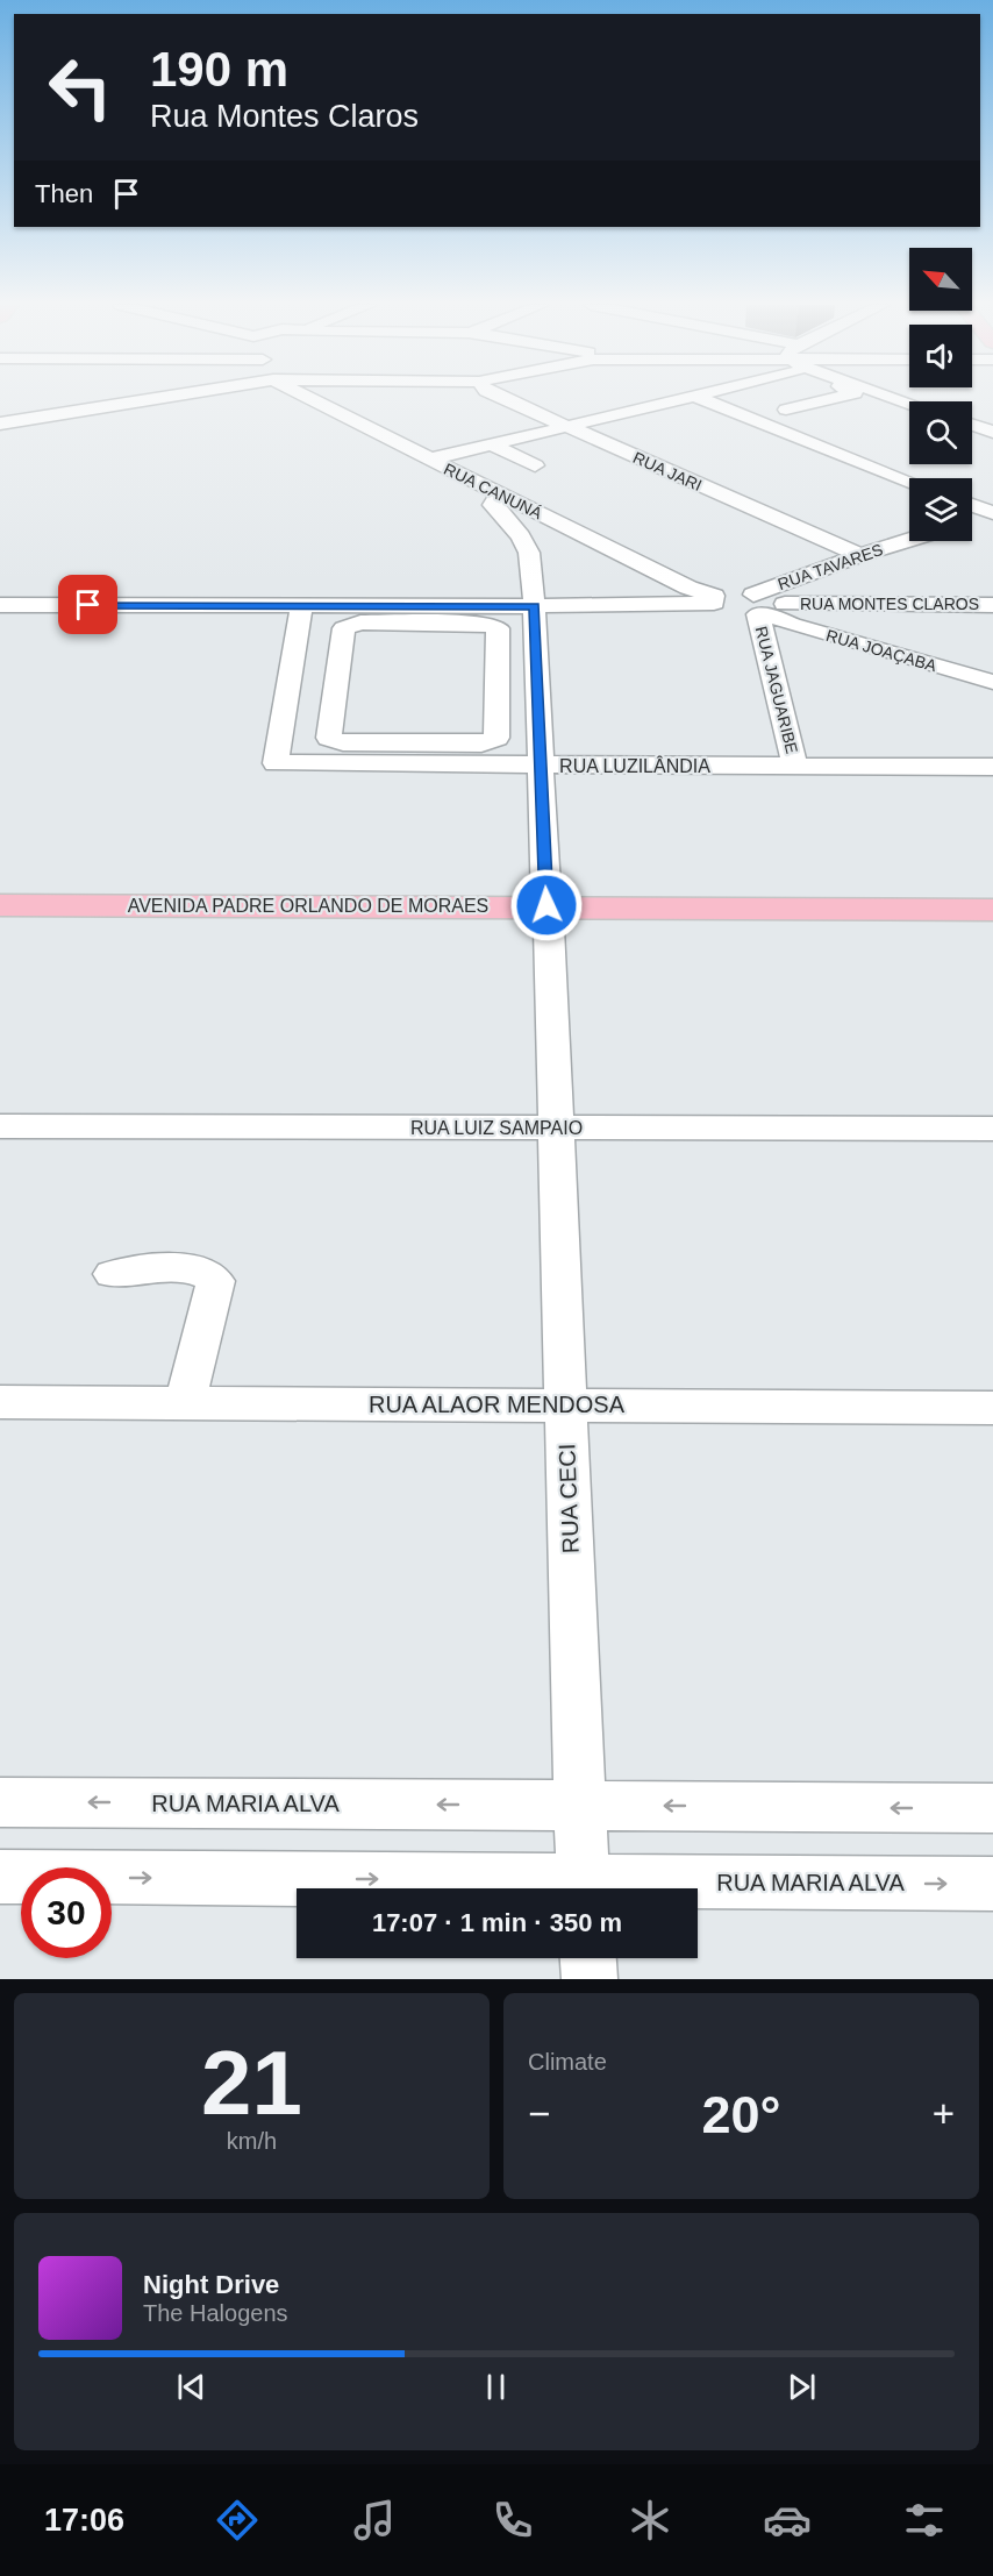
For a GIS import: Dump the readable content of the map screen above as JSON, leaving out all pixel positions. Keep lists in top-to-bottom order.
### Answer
{
  "streets": {
    "main road": ["AVENIDA PADRE ORLANDO DE MORAES"],
    "street": [
      "RUA JARI",
      "RUA CANUNÁ",
      "RUA TAVARES",
      "RUA MONTES CLAROS",
      "RUA JOAÇABA",
      "RUA JAGUARIBE",
      "RUA LUZILÂNDIA",
      "RUA LUIZ SAMPAIO",
      "RUA ALAOR MENDOSA",
      "RUA CECI",
      "RUA MARIA ALVA"
    ]
  },
  "crossings": [
    ["RUA JARI", "RUA TAVARES"],
    ["RUA CANUNÁ", "RUA TAVARES"],
    ["RUA CANUNÁ", "RUA MONTES CLAROS"],
    ["RUA CANUNÁ", "RUA JOAÇABA"],
    ["RUA CANUNÁ", "RUA JAGUARIBE"],
    ["RUA CANUNÁ", "RUA CECI"],
    ["RUA TAVARES", "RUA MONTES CLAROS"],
    ["RUA TAVARES", "RUA JOAÇABA"],
    ["RUA TAVARES", "RUA JAGUARIBE"],
    ["RUA MONTES CLAROS", "RUA JOAÇABA"],
    ["RUA MONTES CLAROS", "RUA JAGUARIBE"],
    ["RUA MONTES CLAROS", "RUA CECI"],
    ["RUA JOAÇABA", "RUA JAGUARIBE"],
    ["RUA JAGUARIBE", "RUA LUZILÂNDIA"],
    ["RUA LUZILÂNDIA", "RUA CECI"],
    ["AVENIDA PADRE ORLANDO DE MORAES", "RUA CECI"],
    ["RUA LUIZ SAMPAIO", "RUA CECI"],
    ["RUA ALAOR MENDOSA", "RUA CECI"],
    ["RUA CECI", "RUA MARIA ALVA"]
  ],
  "north": "top left",
  "page": {
    "turn": ["190 m", "Rua Montes Claros"],
    "then": "Then",
    "limit": "30",
    "trip": "17:07 · 1 min · 350 m",
    "tile": [
      ["21", "km/h"],
      "Climate"
    ],
    "heat": ["−", "20°", "+"],
    "song": ["Night Drive", "The Halogens"],
    "tabs": "17:06"
  }
}
